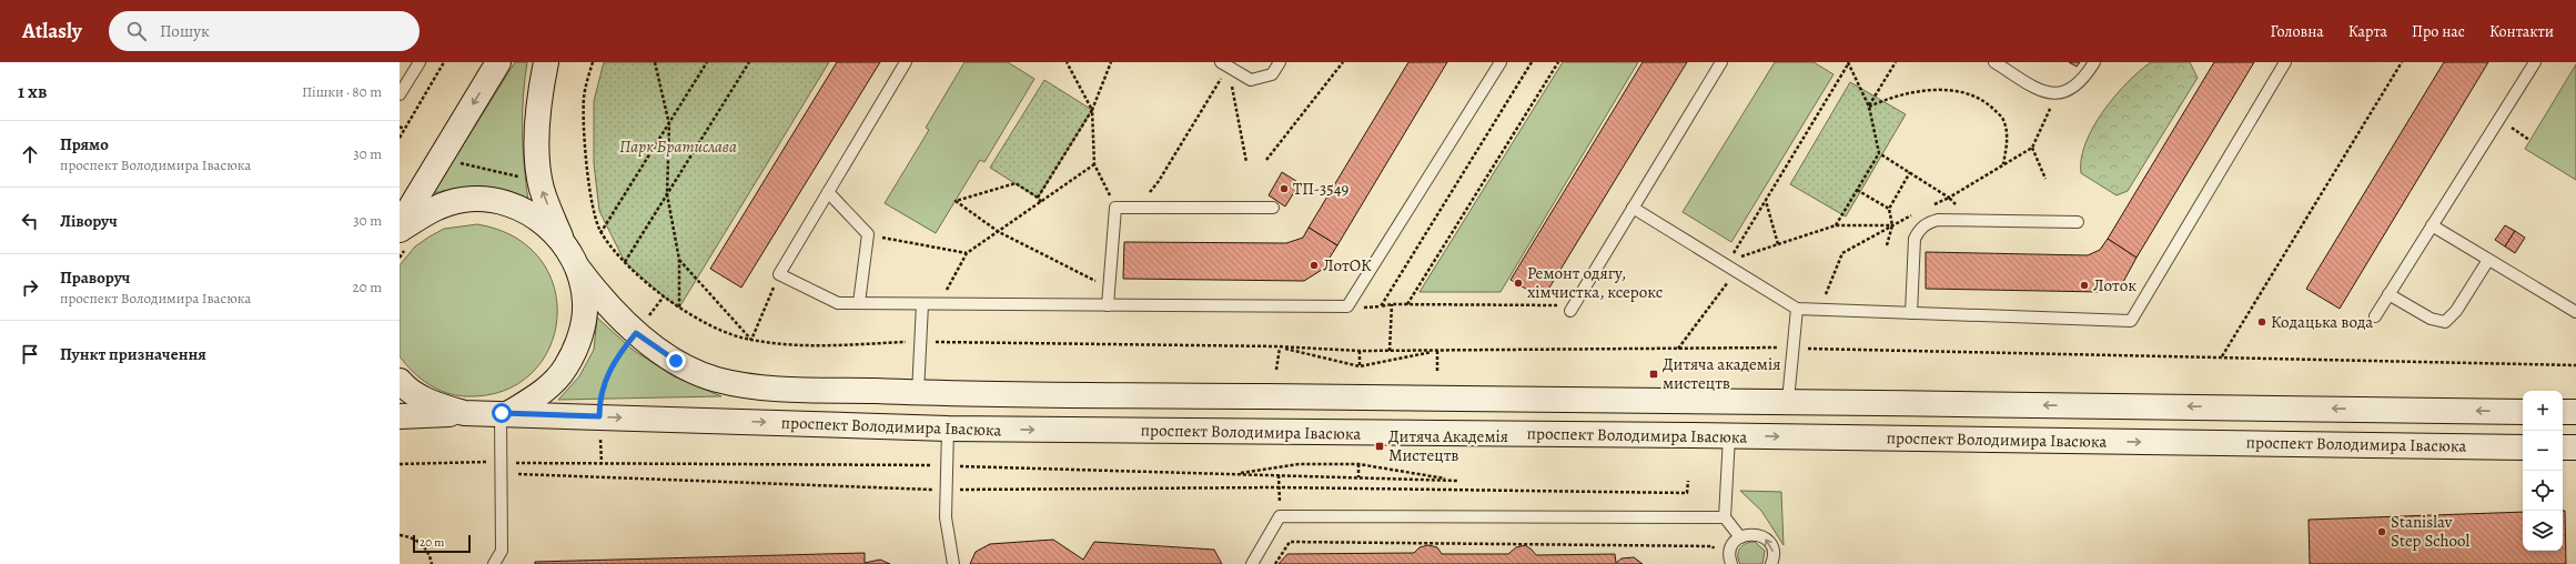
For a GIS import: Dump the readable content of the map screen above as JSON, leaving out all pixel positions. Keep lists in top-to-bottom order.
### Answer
{
  "streets": {
    "main road": ["проспект Володимира Івасюка"]
  },
  "parks": ["Парк Братислава"],
  "places": {
    "other": [
      "ТП-3549",
      "ЛотОК",
      "Ремонт одягу, хімчистка, ксерокс",
      "Лоток",
      "Кодацька вода",
      "Stanislav Step School"
    ],
    "transit": ["Дитяча академія мистецтв", "Дитяча Академія Мистецтв"]
  },
  "scale_bar": "20 m",
  "page": {
    "header": "Atlasly",
    "search": "Пошук",
    "nav": [
      "Головна",
      "Карта",
      "Про нас",
      "Контакти"
    ],
    "heading": ["1 хв", "Пішки · 80 m"],
    "list": [
      ["Прямо", "проспект Володимира Івасюка", "30 m"],
      ["Ліворуч", "30 m"],
      ["Праворуч", "проспект Володимира Івасюка", "20 m"],
      "Пункт призначення"
    ],
    "map_buttons": ["+", "−"],
    "scale": "20 m"
  }
}
